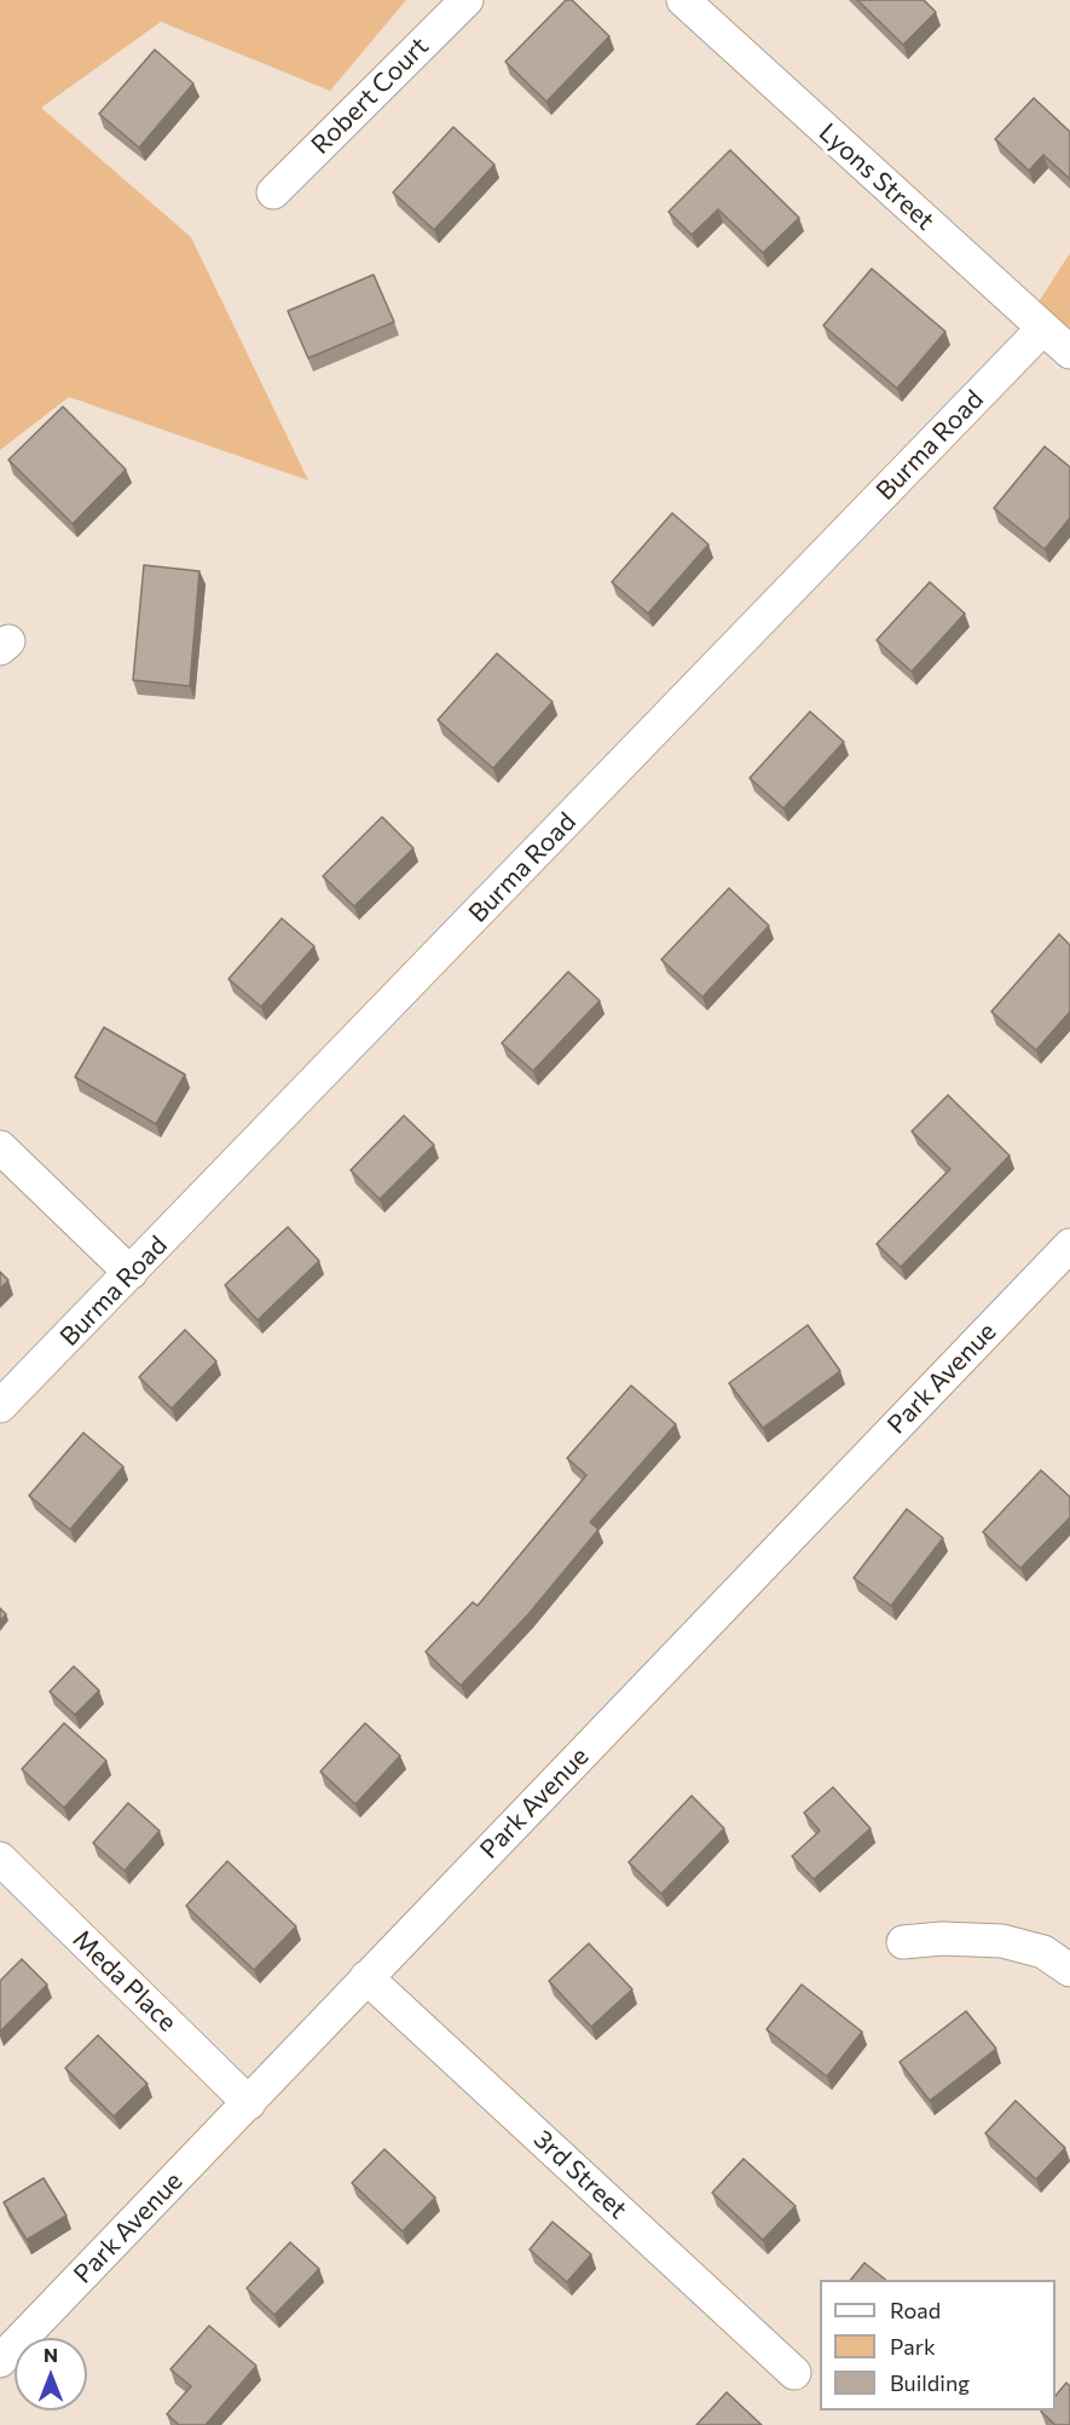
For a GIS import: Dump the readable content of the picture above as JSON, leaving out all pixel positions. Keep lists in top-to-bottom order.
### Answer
{
  "streets": {
    "street": [
      "Robert Court",
      "Lyons Street",
      "Burma Road",
      "Park Avenue",
      "Meda Place",
      "3rd Street"
    ]
  },
  "crossings": [
    ["Lyons Street", "Burma Road"],
    ["Park Avenue", "Meda Place"],
    ["Park Avenue", "3rd Street"]
  ],
  "legend": ["Road", "Park", "Building"],
  "north": "top"
}
